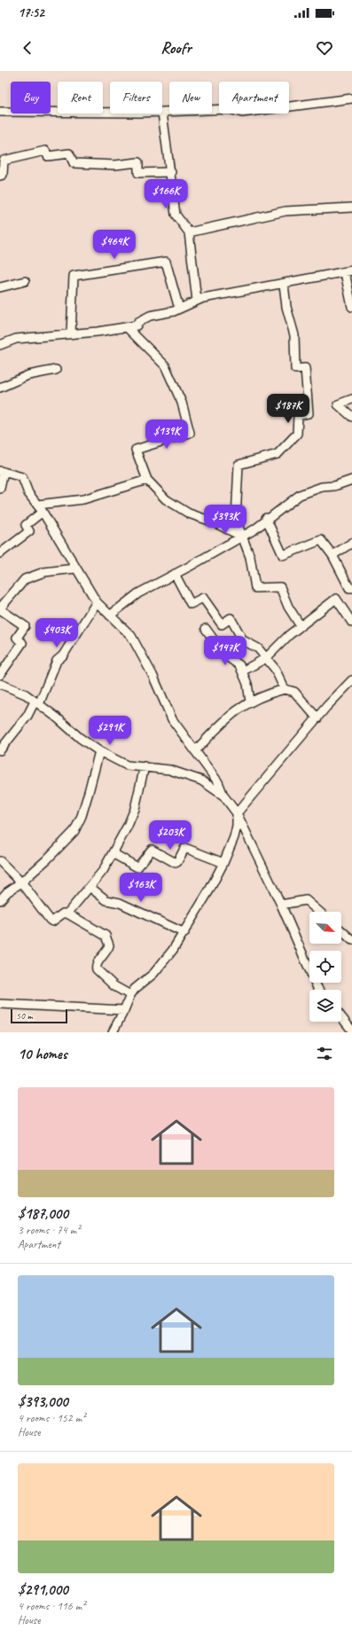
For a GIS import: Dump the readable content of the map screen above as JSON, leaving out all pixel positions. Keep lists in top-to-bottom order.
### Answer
{
  "scale_bar": "50 m",
  "north": "bottom right",
  "page": {
    "status": "17:52",
    "header": "Roofr",
    "chip": [
      "Buy",
      "Rent",
      "Filters",
      "New",
      "Apartment"
    ],
    "price": [
      "$166K",
      "$464K",
      "$187K",
      "$139K",
      "$393K",
      "$403K",
      "$147K",
      "$291K",
      "$203K",
      "$163K"
    ],
    "scale": "50 m",
    "heading": "10 homes",
    "list": [
      {
        "name": "$187,000",
        "note": "3 rooms · 74 m² · Apartment"
      },
      {
        "name": "$393,000",
        "note": "4 rooms · 152 m² · House"
      },
      {
        "name": "$291,000",
        "note": "4 rooms · 116 m² · House"
      }
    ]
  }
}
